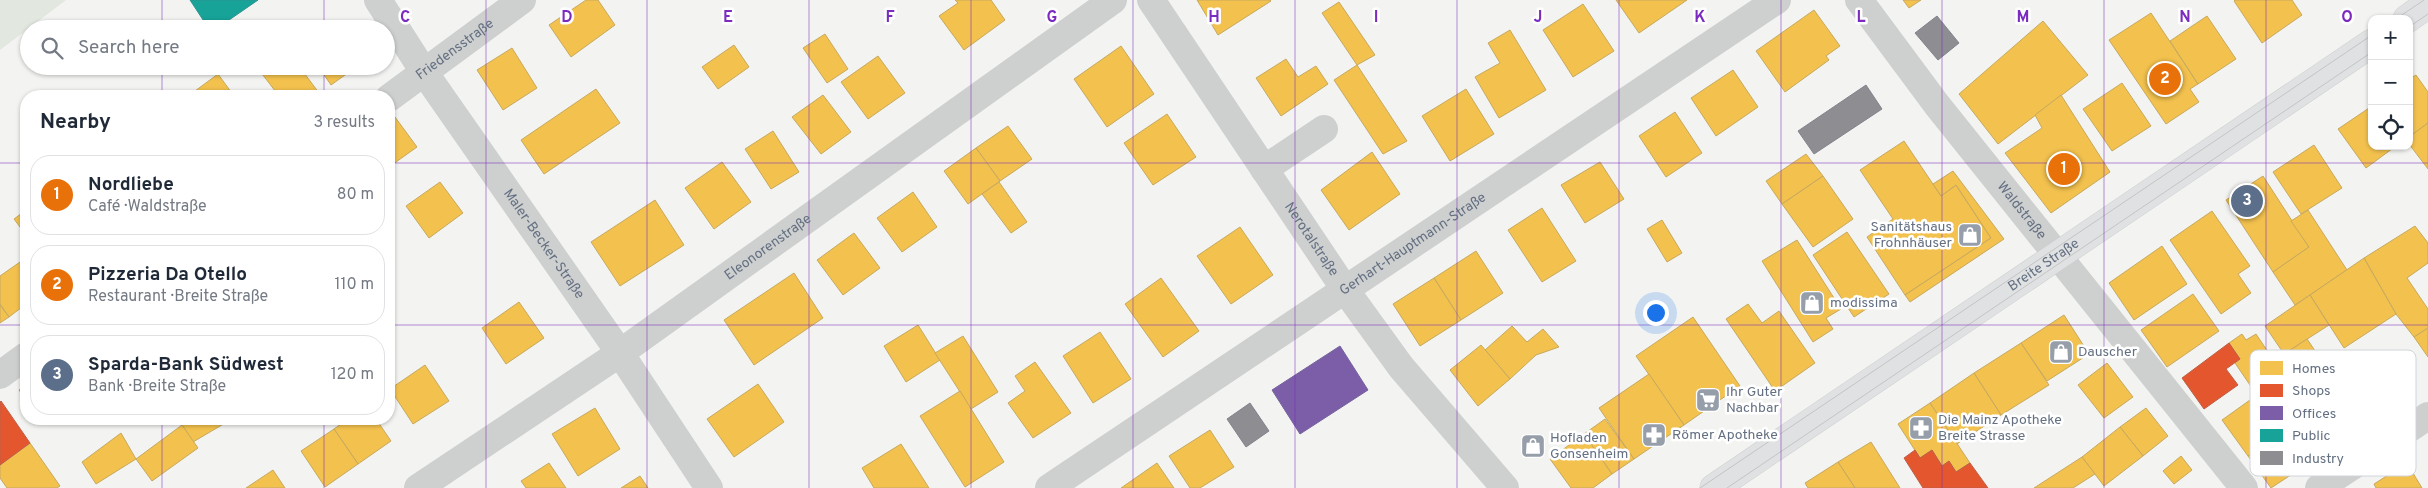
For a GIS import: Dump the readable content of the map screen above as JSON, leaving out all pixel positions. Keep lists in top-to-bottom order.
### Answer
{
  "streets": {
    "main road": ["Breite Straße"],
    "street": [
      "Friedensstraße",
      "Waldstraße",
      "Nerotalstraße",
      "Maler-Becker-Straße",
      "Gerhart-Hauptmann-Straße",
      "Eleonorenstraße"
    ]
  },
  "crossings": [
    ["Friedensstraße", "Maler-Becker-Straße"],
    ["Waldstraße", "Breite Straße"],
    ["Nerotalstraße", "Gerhart-Hauptmann-Straße"],
    ["Maler-Becker-Straße", "Eleonorenstraße"]
  ],
  "places": {
    "shop": [
      "Sanitätshaus Frohnhäuser",
      "modissima",
      "Dauscher",
      "Hofladen Gonsenheim"
    ],
    "supermarket": ["Ihr Guter Nachbar"],
    "pharmacy": ["Die Mainz Apotheke Breite Strasse", "Römer Apotheke"]
  },
  "legend": [
    "Homes",
    "Shops",
    "Offices",
    "Public",
    "Industry"
  ],
  "page": {
    "map_buttons": ["+", "−"],
    "search": "Search here",
    "pins": ["2", "1", "3"],
    "heading": ["Nearby", "3 results"],
    "list": [
      {
        "mark": "1",
        "name": "Nordliebe",
        "note": "Café · Waldstraße",
        "value": "80 m"
      },
      {
        "mark": "2",
        "name": "Pizzeria Da Otello",
        "note": "Restaurant · Breite Straße",
        "value": "110 m"
      },
      {
        "mark": "3",
        "name": "Sparda-Bank Südwest",
        "note": "Bank · Breite Straße",
        "value": "120 m"
      }
    ]
  },
  "grid": {
    "columns": [
      "C",
      "D",
      "E",
      "F",
      "G",
      "H",
      "I",
      "J",
      "K",
      "L",
      "M",
      "N",
      "O"
    ]
  }
}
